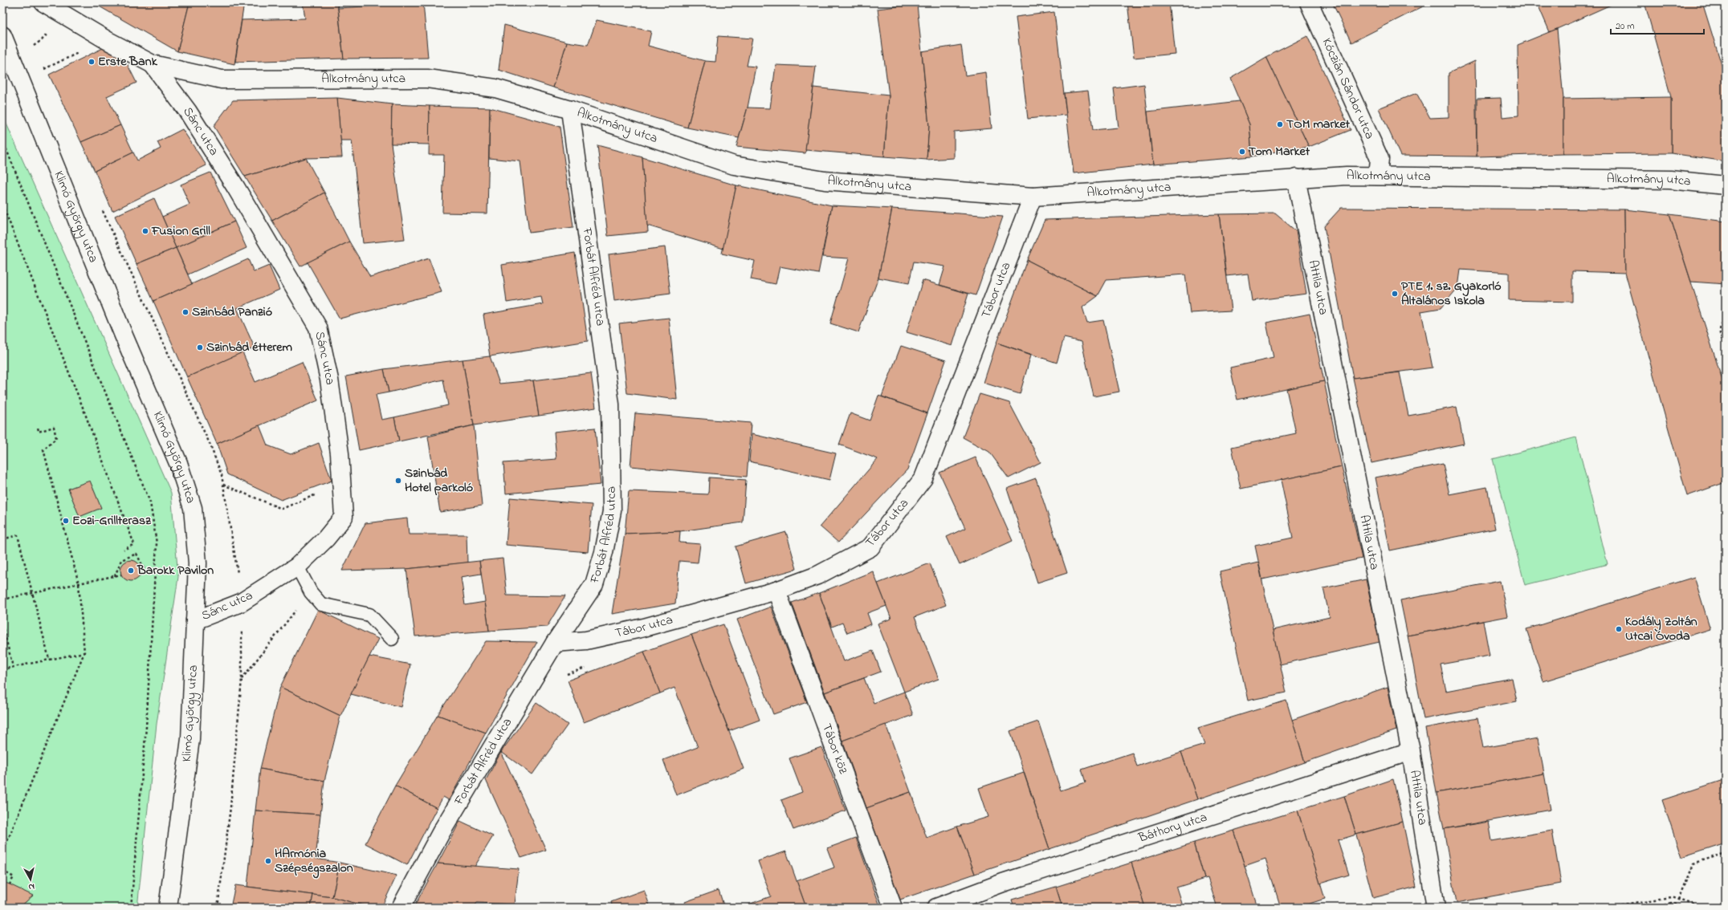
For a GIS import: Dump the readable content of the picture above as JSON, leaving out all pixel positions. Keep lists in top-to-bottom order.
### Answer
{
  "streets": {
    "street": [
      "Alkotmány utca",
      "Kóczián Sándor utca",
      "Sánc utca",
      "Klimó György utca",
      "Forbát Alfréd utca",
      "Attila utca",
      "Tábor utca",
      "Tábor köz",
      "Báthory utca"
    ]
  },
  "crossings": [
    ["Alkotmány utca", "Kóczián Sándor utca"],
    ["Alkotmány utca", "Sánc utca"],
    ["Alkotmány utca", "Forbát Alfréd utca"],
    ["Alkotmány utca", "Attila utca"],
    ["Alkotmány utca", "Tábor utca"],
    ["Sánc utca", "Klimó György utca"],
    ["Forbát Alfréd utca", "Tábor utca"],
    ["Attila utca", "Báthory utca"],
    ["Tábor utca", "Tábor köz"]
  ],
  "places": [
    "Erste Bank",
    "TOM market",
    "Tom Market",
    "Fusion Grill",
    "PTE 1. sz. Gyakorló Általános Iskola",
    "Szinbád Panzió",
    "Szinbád étterem",
    "Szinbád Hotel parkoló",
    "Eozi-Grillterasz",
    "Barokk Pavilon",
    "Kodály Zoltán Utcai Óvoda",
    "HArmónia Szépségszalon"
  ],
  "scale_bar": "20 m",
  "north": "bottom"
}
